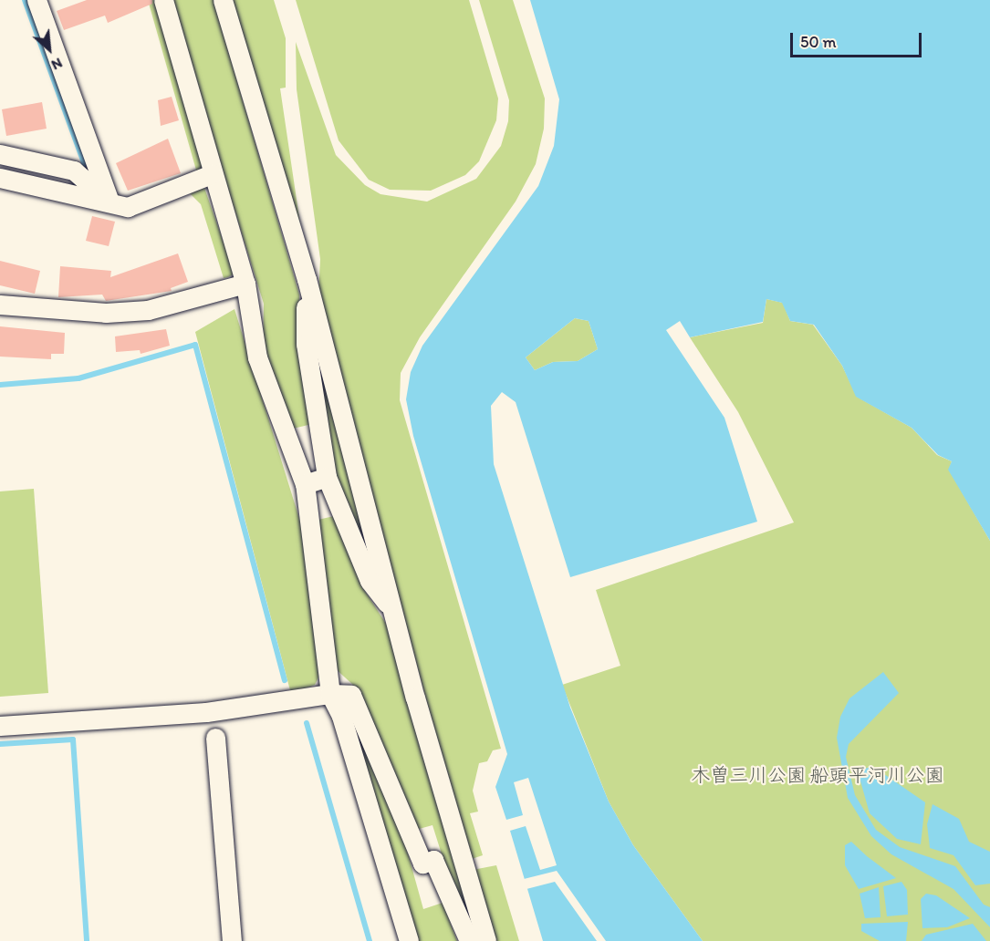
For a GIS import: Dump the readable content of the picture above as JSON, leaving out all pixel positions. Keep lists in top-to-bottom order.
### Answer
{
  "parks": ["木曽三川公園 船頭平河川公園"],
  "scale_bar": "50 m",
  "north": "bottom right"
}
